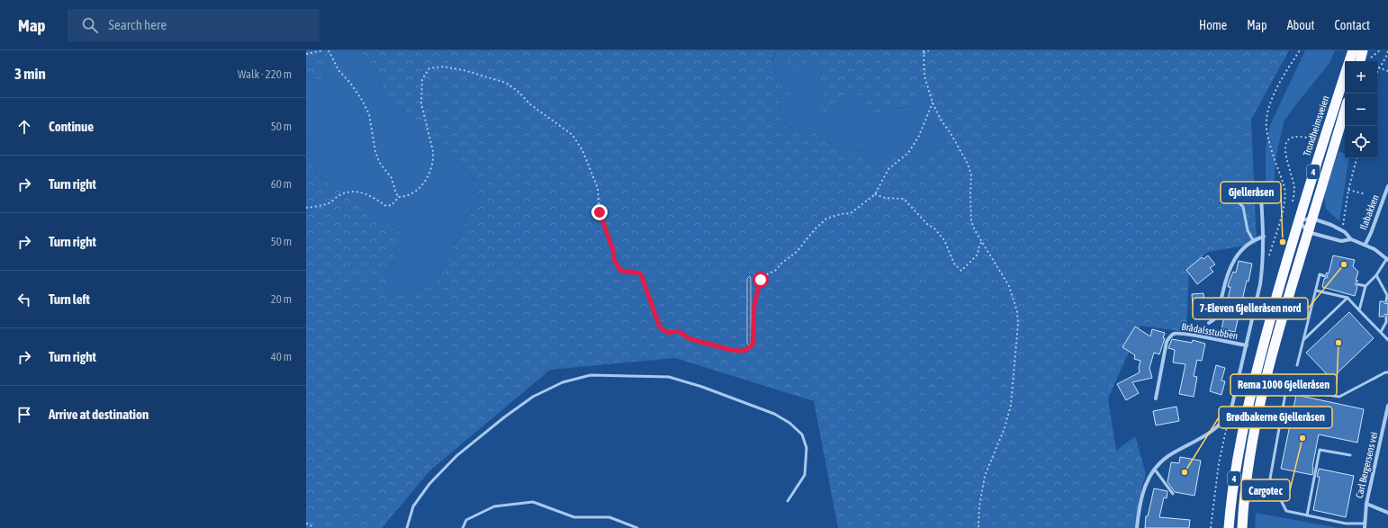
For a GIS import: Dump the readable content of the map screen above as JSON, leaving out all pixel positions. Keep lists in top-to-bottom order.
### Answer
{
  "streets": {
    "highway": ["Trondheimsveien", "4"],
    "street": ["Ilabakken", "Brådalsstubben", "Carl Bergersens vei"]
  },
  "places": [
    "Gjelleråsen",
    "7-Eleven Gjelleråsen nord",
    "Rema 1000 Gjelleråsen",
    "Cargotec",
    "Brødbakerne Gjelleråsen"
  ],
  "page": {
    "header": "Map",
    "search": "Search here",
    "nav": [
      "Home",
      "Map",
      "About",
      "Contact"
    ],
    "heading": ["3 min", "Walk · 220 m"],
    "map_buttons": ["+", "−"],
    "list": [
      ["Continue", "50 m"],
      ["Turn right", "60 m"],
      ["Turn right", "50 m"],
      ["Turn left", "20 m"],
      ["Turn right", "40 m"],
      "Arrive at destination"
    ]
  }
}
